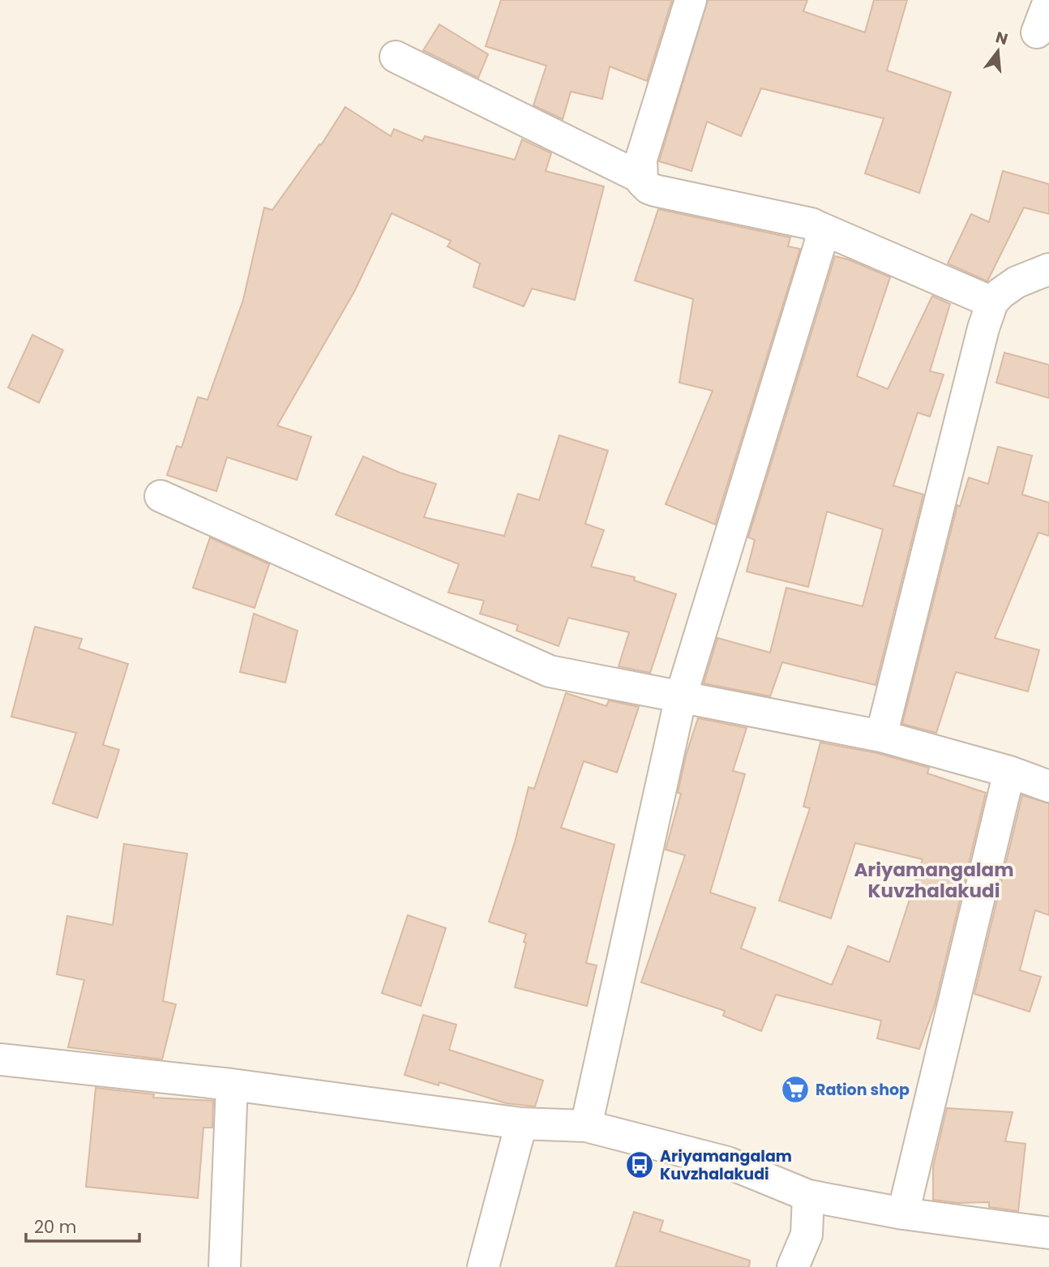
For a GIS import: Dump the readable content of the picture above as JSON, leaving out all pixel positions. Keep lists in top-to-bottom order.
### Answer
{
  "districts": ["Ariyamangalam Kuvzhalakudi"],
  "places": {
    "supermarket": ["Ration shop"],
    "bus stop": ["Ariyamangalam Kuvzhalakudi"]
  },
  "scale_bar": "20 m",
  "north": "top"
}
